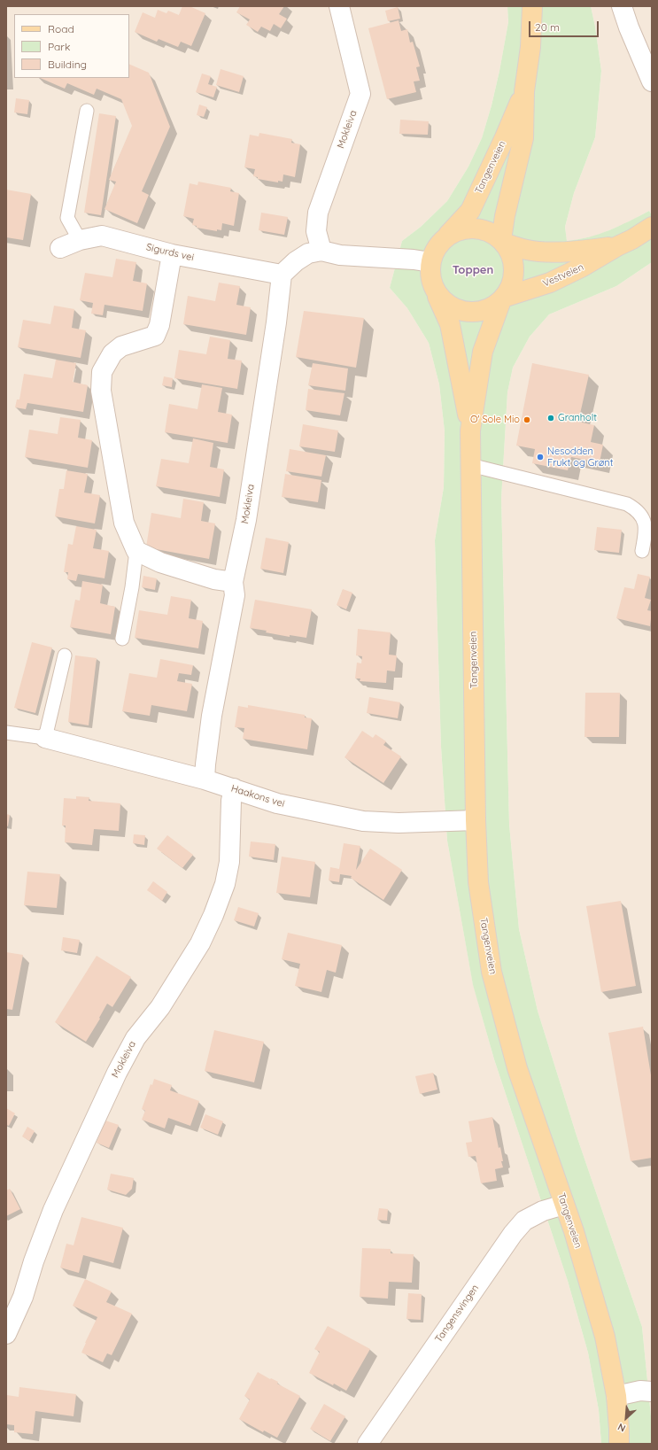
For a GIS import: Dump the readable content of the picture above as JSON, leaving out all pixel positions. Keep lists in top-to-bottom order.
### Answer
{
  "streets": {
    "main road": ["Tangenveien", "Vestveien"],
    "street": [
      "Mokleiva",
      "Sigurds vei",
      "Haakons vei",
      "Tangensvingen"
    ]
  },
  "crossings": [
    ["Mokleiva", "Sigurds vei"],
    ["Mokleiva", "Haakons vei"],
    ["Tangenveien", "Vestveien"],
    ["Tangenveien", "Haakons vei"],
    ["Tangenveien", "Tangensvingen"]
  ],
  "districts": ["Toppen"],
  "places": ["Granholt", "O' Sole Mio", "Nesodden Frukt og Grønt"],
  "legend": ["Road", "Park", "Building"],
  "scale_bar": "20 m",
  "north": "bottom left"
}
